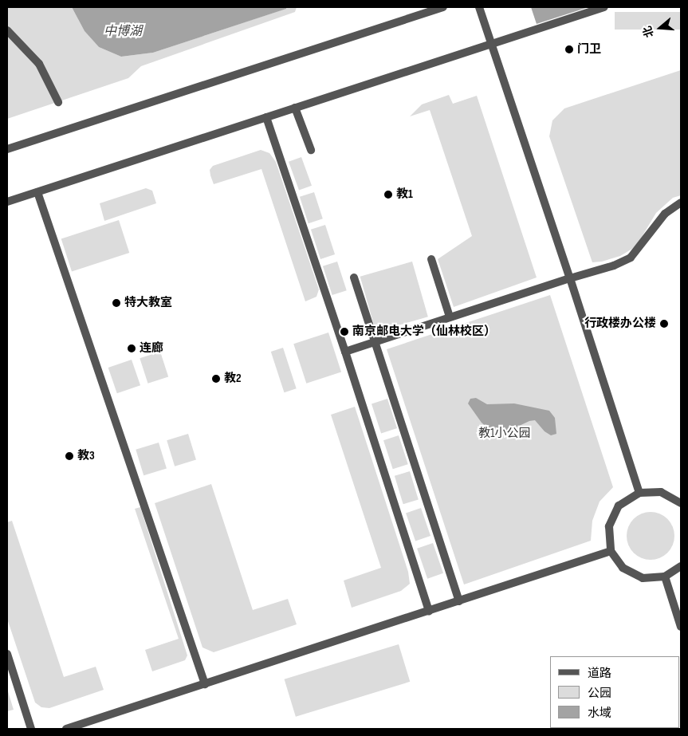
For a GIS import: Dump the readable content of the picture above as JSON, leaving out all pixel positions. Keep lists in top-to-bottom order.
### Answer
{
  "water": ["中博湖"],
  "parks": ["教1小公园"],
  "places": [
    "门卫",
    "教1",
    "特大教室",
    "行政楼办公楼",
    "南京邮电大学（仙林校区）",
    "连廊",
    "教2",
    "教3"
  ],
  "legend": ["道路", "公园", "水域"],
  "north": "left"
}
